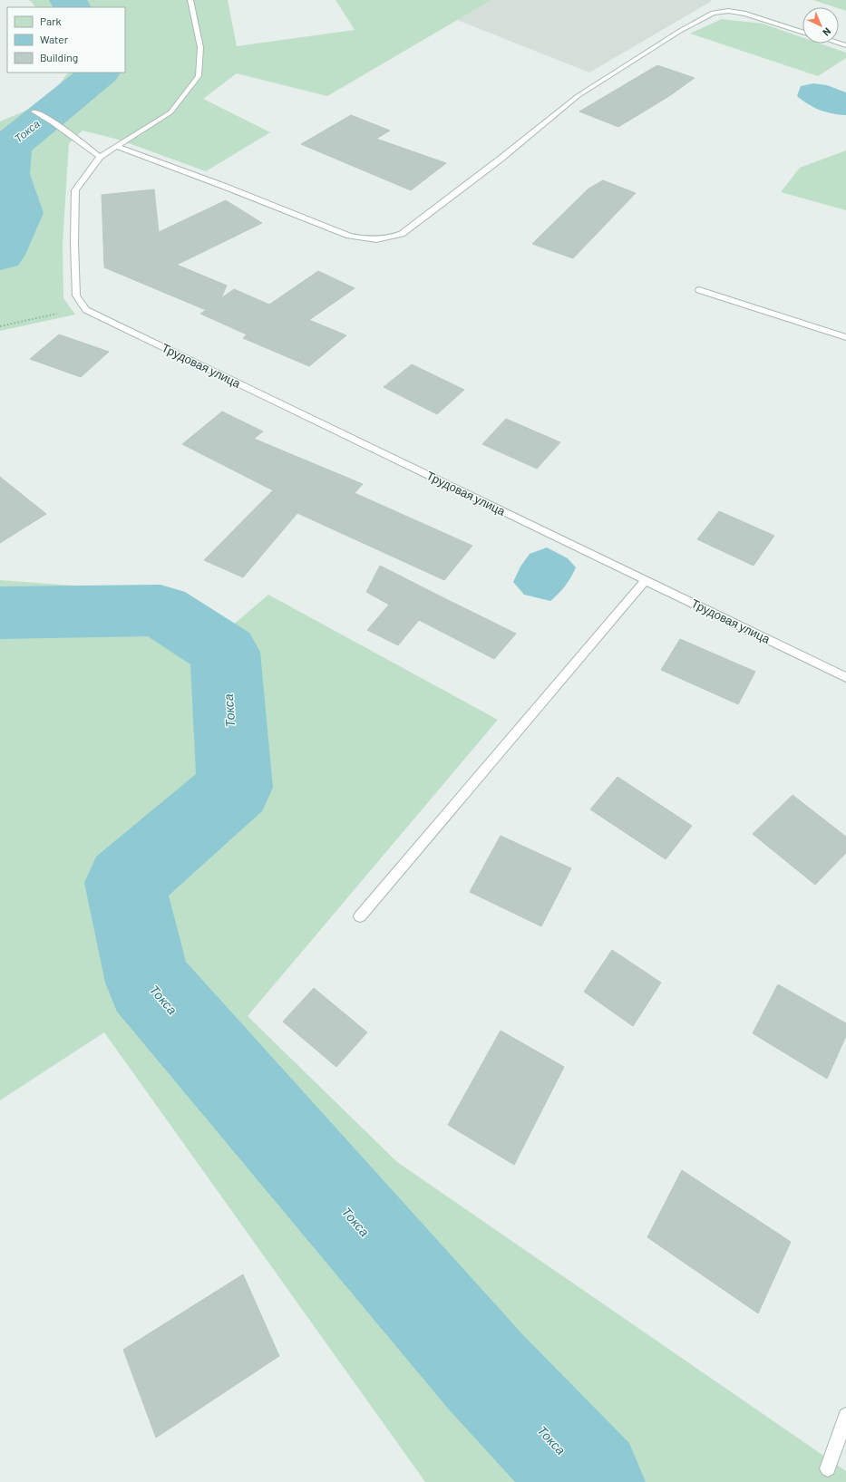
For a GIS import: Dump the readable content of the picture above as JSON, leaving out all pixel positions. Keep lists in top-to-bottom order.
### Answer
{
  "streets": {
    "lane": ["Трудовая улица"]
  },
  "water": ["Токса"],
  "legend": ["Park", "Water", "Building"],
  "north": "bottom right"
}
